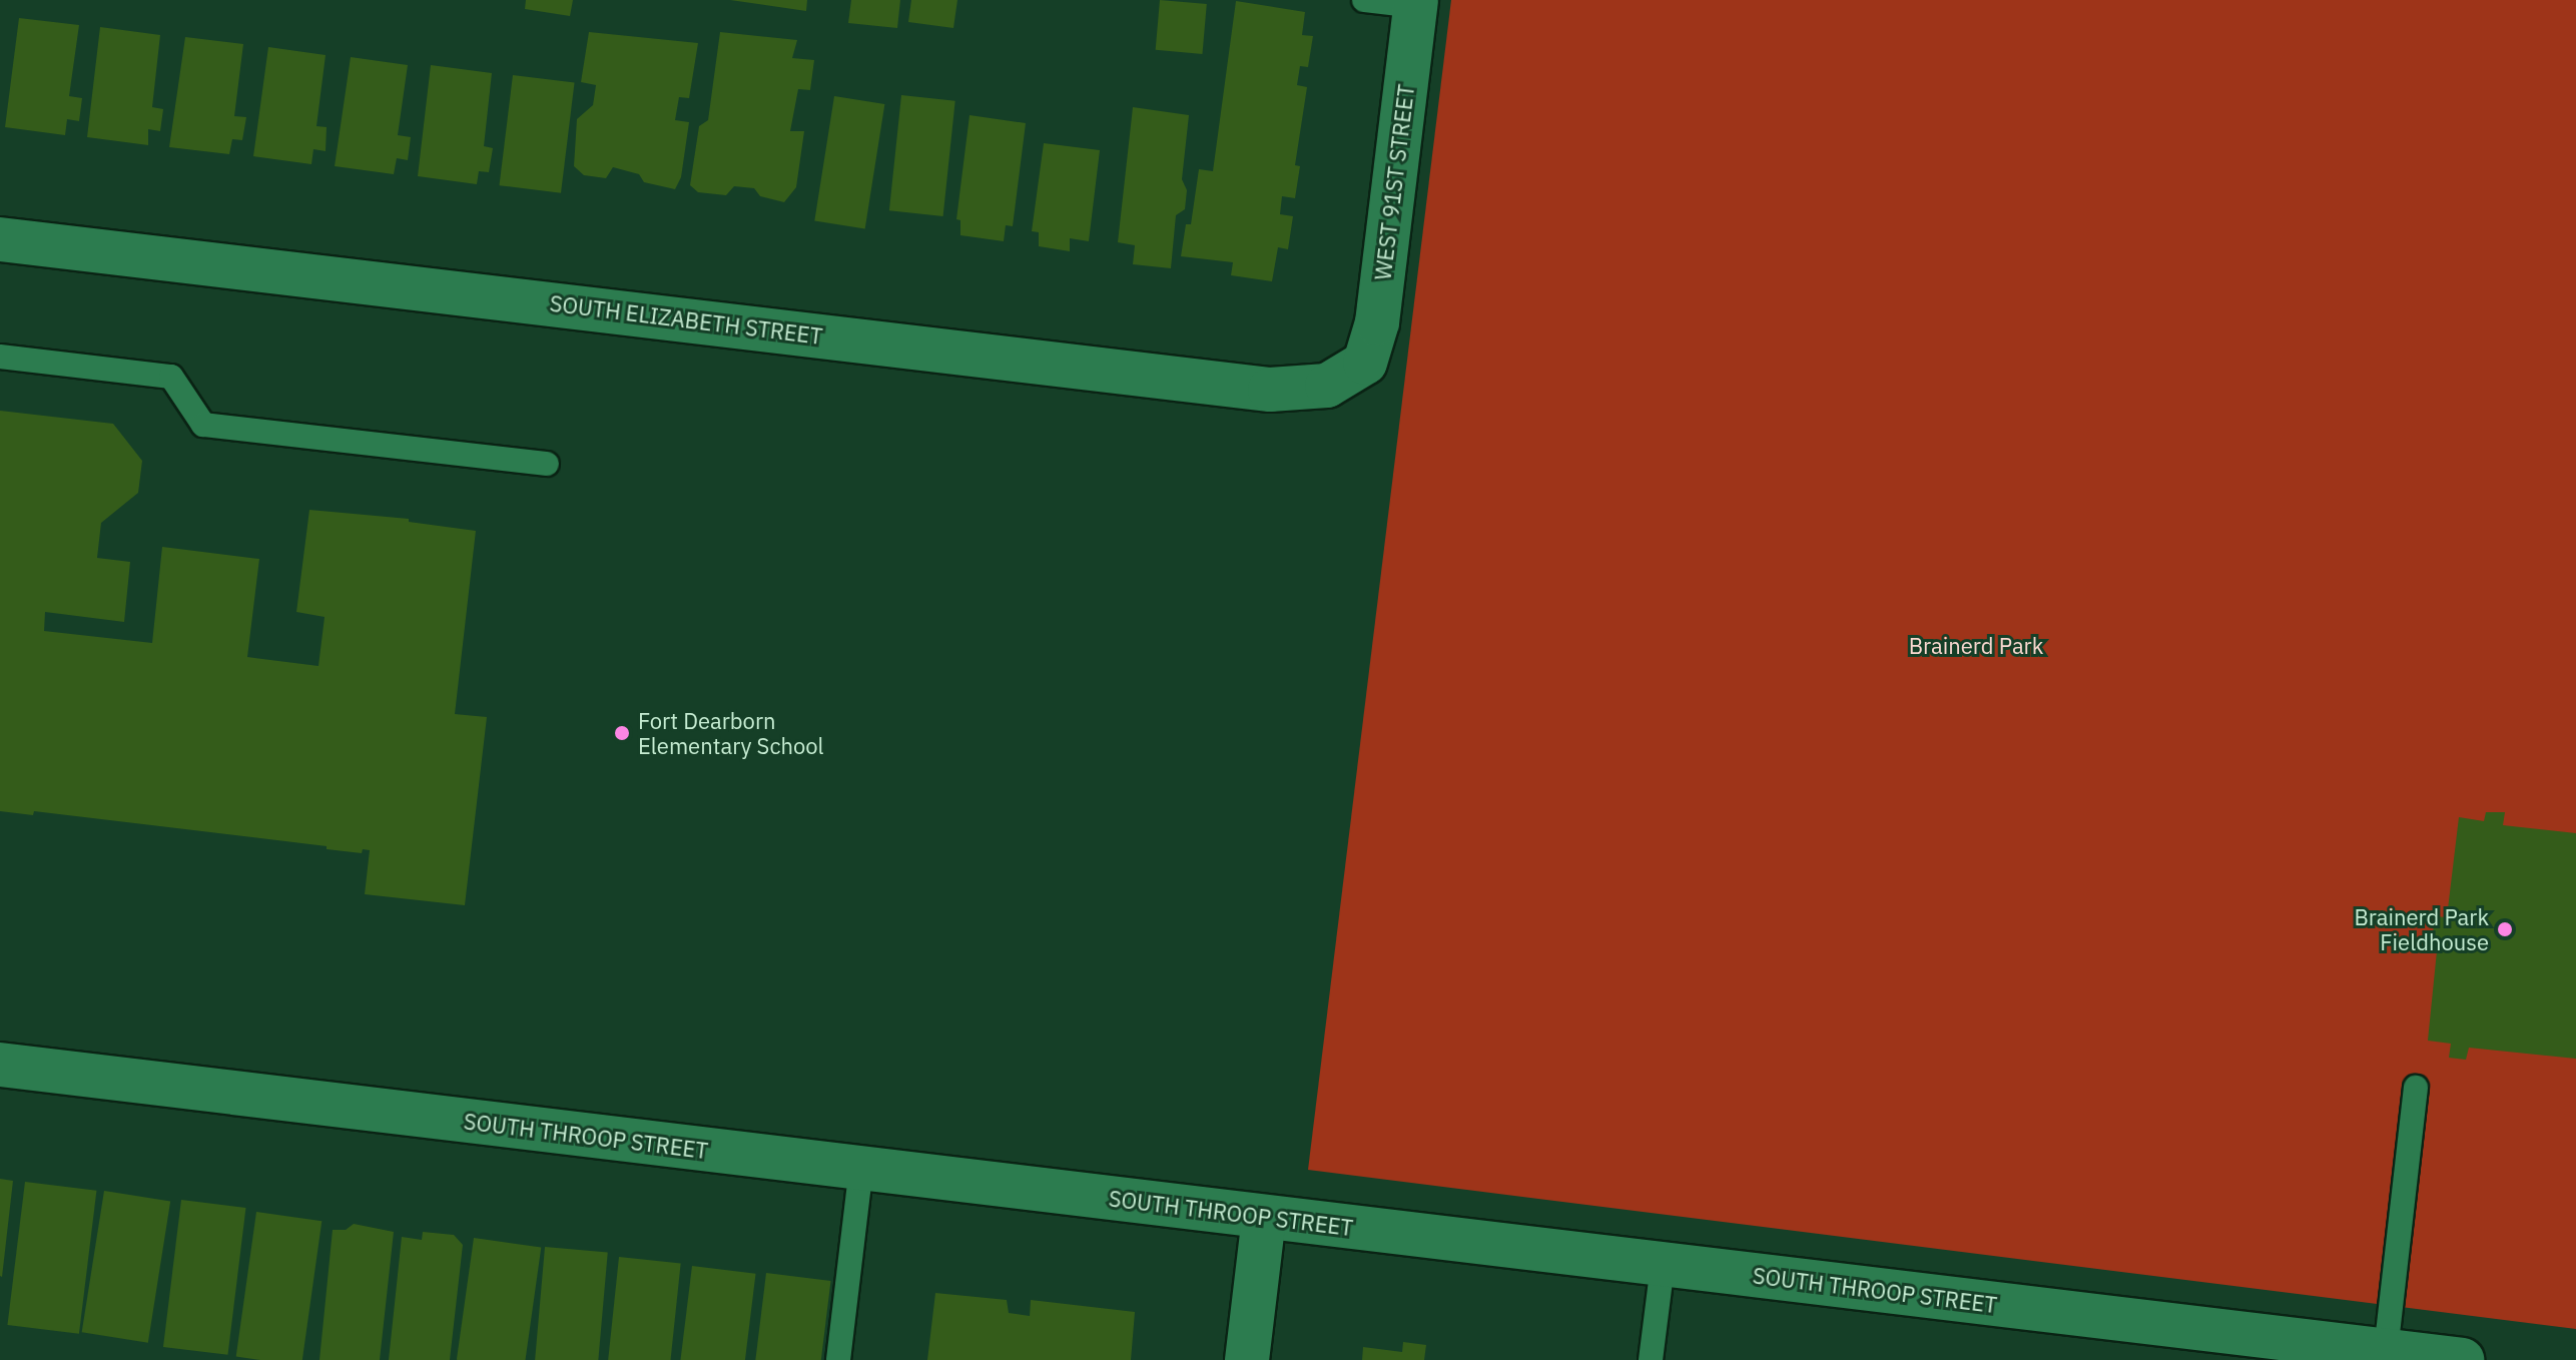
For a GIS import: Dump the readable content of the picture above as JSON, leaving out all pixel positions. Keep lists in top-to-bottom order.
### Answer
{
  "streets": {
    "street": ["WEST 91ST STREET", "SOUTH ELIZABETH STREET", "SOUTH THROOP STREET"]
  },
  "crossings": [
    ["WEST 91ST STREET", "SOUTH ELIZABETH STREET"]
  ],
  "parks": ["Brainerd Park"],
  "places": ["Fort Dearborn Elementary School", "Brainerd Park Fieldhouse"]
}
